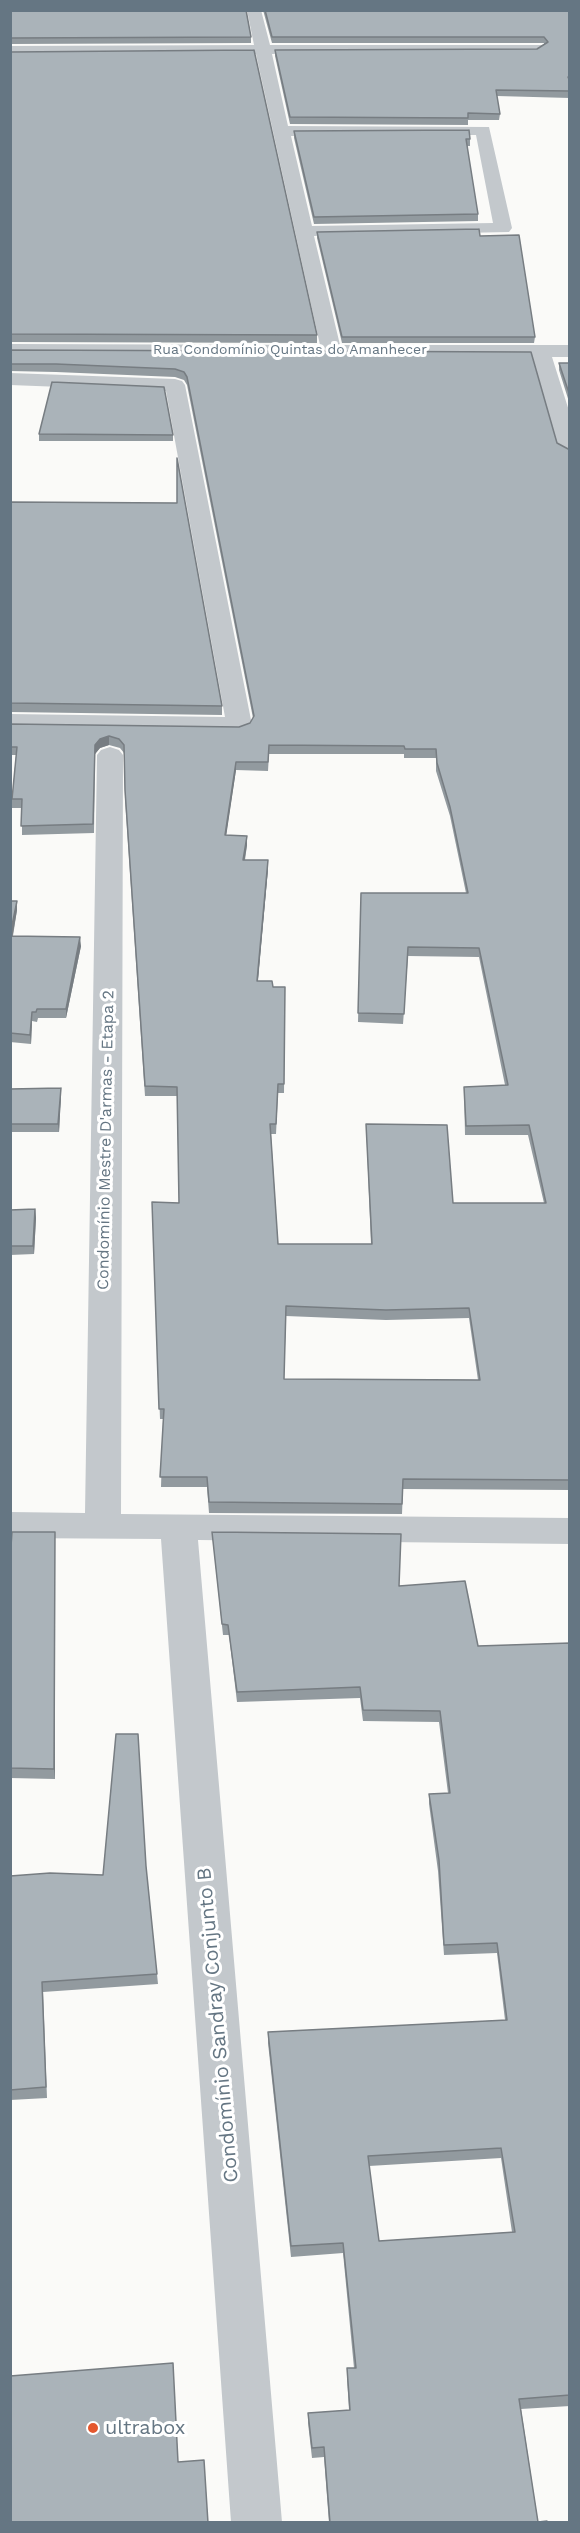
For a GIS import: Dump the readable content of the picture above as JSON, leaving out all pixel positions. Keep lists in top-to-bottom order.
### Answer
{
  "streets": {
    "street": ["Rua Condomínio Quintas do Amanhecer", "Condomínio Mestre D'armas - Etapa 2", "Condomínio Sandray Conjunto B"]
  },
  "places": ["ultrabox"]
}
